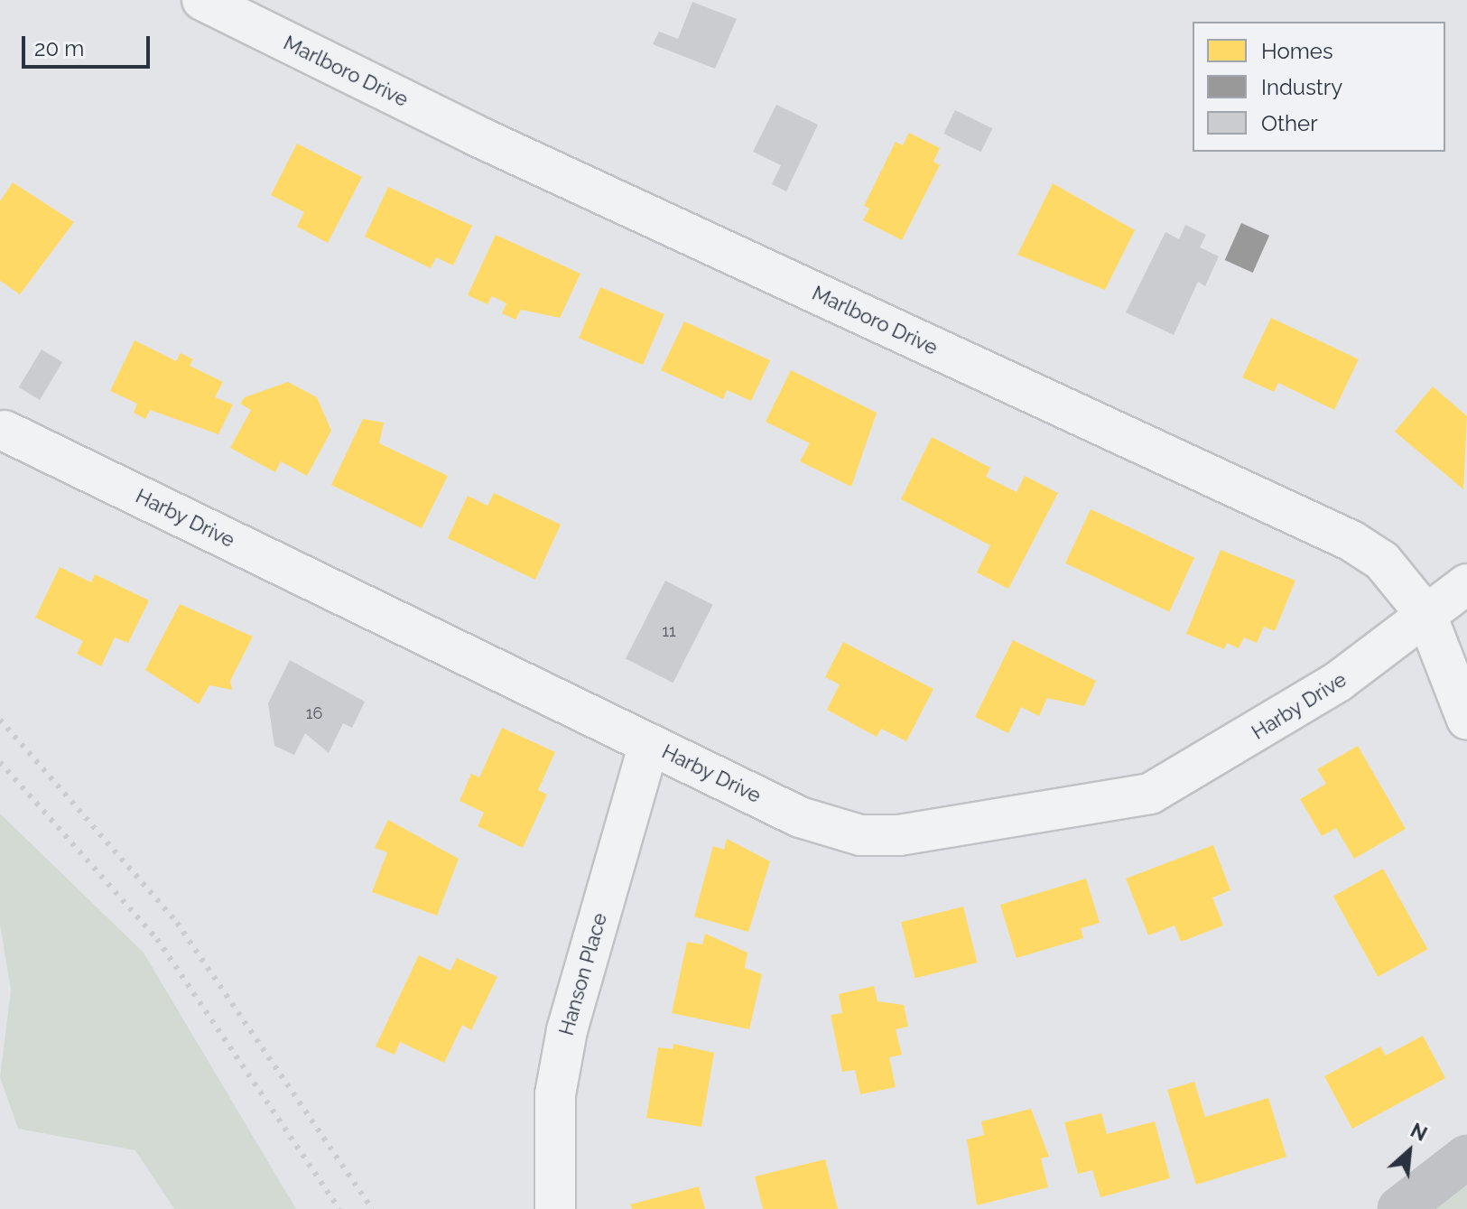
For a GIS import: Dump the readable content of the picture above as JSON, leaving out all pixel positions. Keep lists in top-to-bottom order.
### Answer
{
  "streets": {
    "street": ["Marlboro Drive", "Harby Drive", "Hanson Place"]
  },
  "crossings": [
    ["Marlboro Drive", "Harby Drive"],
    ["Harby Drive", "Hanson Place"]
  ],
  "house_numbers": ["11", "16"],
  "legend": ["Homes", "Industry", "Other"],
  "scale_bar": "20 m",
  "north": "top right"
}
